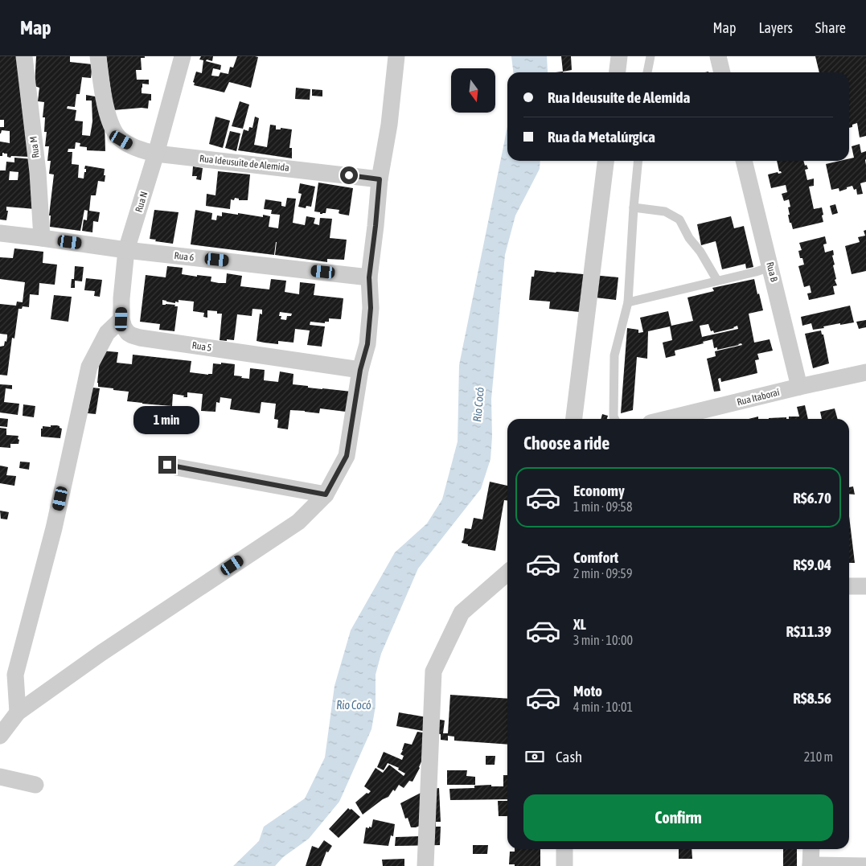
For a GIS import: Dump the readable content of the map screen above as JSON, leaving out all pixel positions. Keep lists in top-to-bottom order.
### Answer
{
  "streets": {
    "street": [
      "Rua M",
      "Rua Ideusuite de Alemida",
      "Rua N",
      "Rua 6",
      "Rua B",
      "Rua 5",
      "Rua Itaboraí"
    ]
  },
  "crossings": [
    ["Rua M", "Rua 6"],
    ["Rua Ideusuite de Alemida", "Rua N"],
    ["Rua N", "Rua 6"],
    ["Rua B", "Rua Itaboraí"]
  ],
  "water": ["Rio Cocó"],
  "north": "bottom",
  "page": {
    "header": "Map",
    "nav": ["Map", "Layers", "Share"],
    "banner": ["Rua Ideusuite de Alemida", "Rua da Metalúrgica"],
    "bubble": "1 min",
    "heading": "Choose a ride",
    "list": [
      {
        "name": "Economy",
        "note": "1 min · 09:58",
        "value": "R$6.70"
      },
      {
        "name": "Comfort",
        "note": "2 min · 09:59",
        "value": "R$9.04"
      },
      {
        "name": "XL",
        "note": "3 min · 10:00",
        "value": "R$11.39"
      },
      {
        "name": "Moto",
        "note": "4 min · 10:01",
        "value": "R$8.56"
      }
    ],
    "pay": ["Cash", "210 m"],
    "buttons": "Confirm"
  }
}
